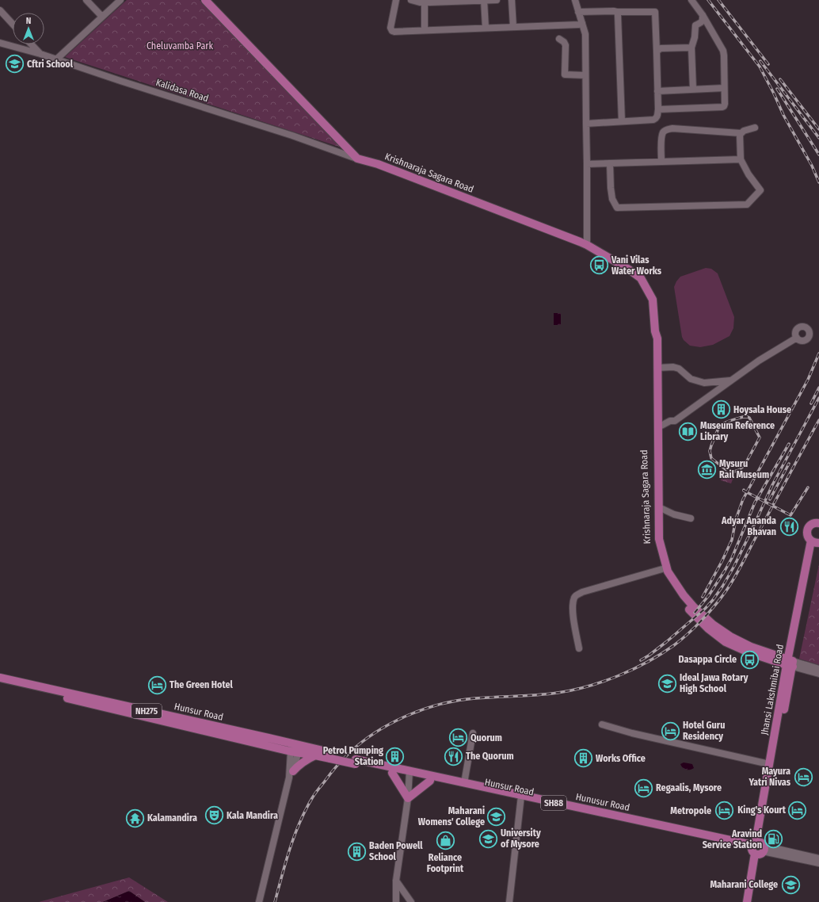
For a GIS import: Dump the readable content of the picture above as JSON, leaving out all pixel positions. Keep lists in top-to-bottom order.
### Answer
{
  "streets": {
    "main road": [
      "Krishnaraja Sagara Road",
      "Jhansi Lakshmibai Road",
      "NH275",
      "Hunsur Road",
      "Hunusur Road",
      "SH88"
    ],
    "street": ["Kalidasa Road"]
  },
  "crossings": [
    ["Kalidasa Road", "Krishnaraja Sagara Road"],
    ["Krishnaraja Sagara Road", "Jhansi Lakshmibai Road"],
    ["Jhansi Lakshmibai Road", "Hunusur Road"],
    ["Hunsur Road", "Hunusur Road"]
  ],
  "parks": ["Cheluvamba Park"],
  "places": {
    "school or university": [
      "Cftri School",
      "Ideal Jawa Rotary High School",
      "Maharani Womens' College",
      "University of Mysore",
      "Maharani College"
    ],
    "bus stop": ["Vani Vilas Water Works", "Dasappa Circle"],
    "building": [
      "Hoysala House",
      "Petrol Pumping Station",
      "Works Office",
      "Baden Powell School"
    ],
    "library": ["Museum Reference Library"],
    "museum": ["Mysuru Rail Museum"],
    "restaurant": ["Adyar Ananda Bhavan", "The Quorum"],
    "hotel": [
      "The Green Hotel",
      "Hotel Guru Residency",
      "Quorum",
      "Mayura Yatri Nivas",
      "Regaalis, Mysore",
      "King's Kourt",
      "Metropole"
    ],
    "theatre": ["Kala Mandira"],
    "temple": ["Kalamandira"],
    "fuel station": ["Aravind Service Station"],
    "shop": ["Reliance Footprint"]
  },
  "north": "top"
}
